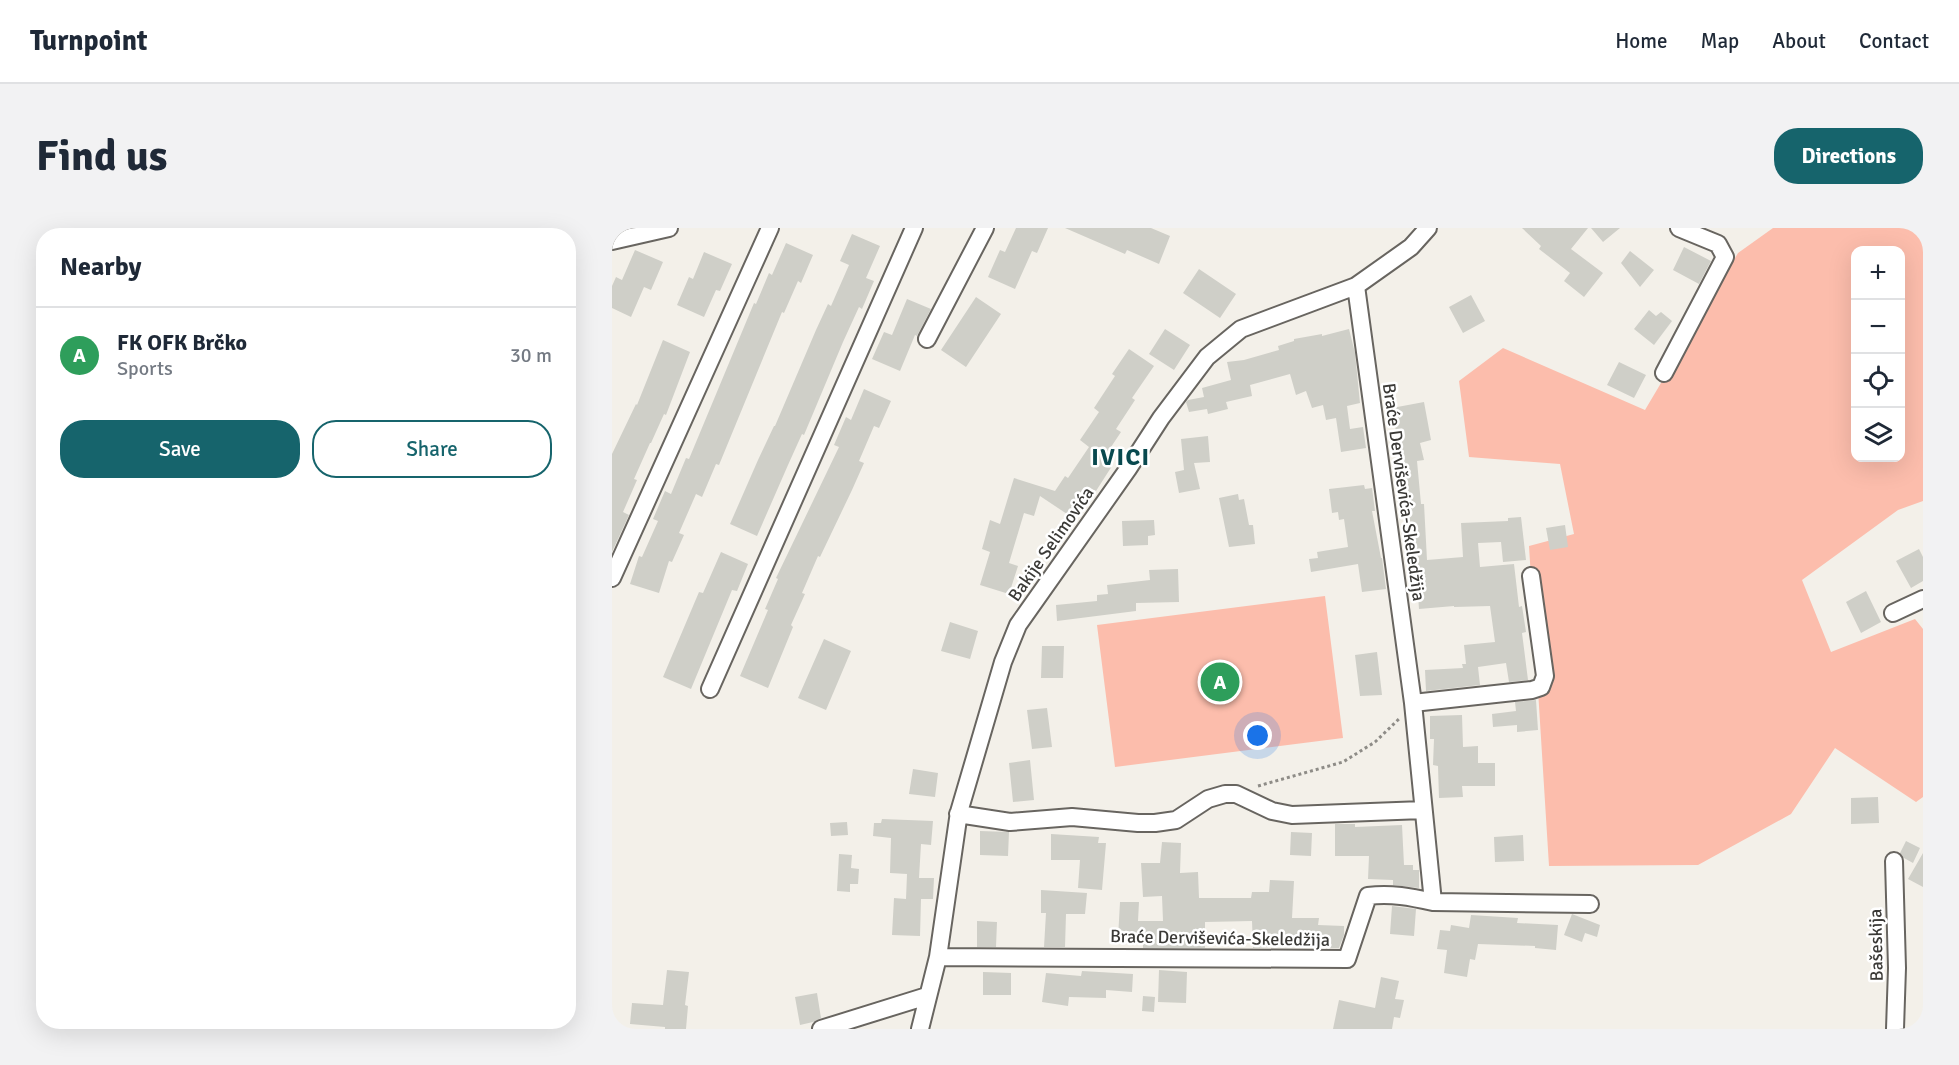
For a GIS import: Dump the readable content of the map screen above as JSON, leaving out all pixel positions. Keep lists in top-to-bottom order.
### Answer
{
  "streets": {
    "street": ["Braće Derviševića-Skeledžija", "Bakije Selimovića", "Bašeskija"]
  },
  "crossings": [
    ["Braće Derviševića-Skeledžija", "Bakije Selimovića"]
  ],
  "districts": ["IVICI"],
  "page": {
    "header": "Turnpoint",
    "nav": [
      "Home",
      "Map",
      "About",
      "Contact"
    ],
    "buttons": [
      "Directions",
      ["Save", "Share"]
    ],
    "title": "Find us",
    "heading": "Nearby",
    "map_buttons": ["+", "−"],
    "list": [
      {
        "mark": "A",
        "name": "FK OFK Brčko",
        "note": "Sports",
        "value": "30 m"
      }
    ],
    "pins": "A"
  }
}
